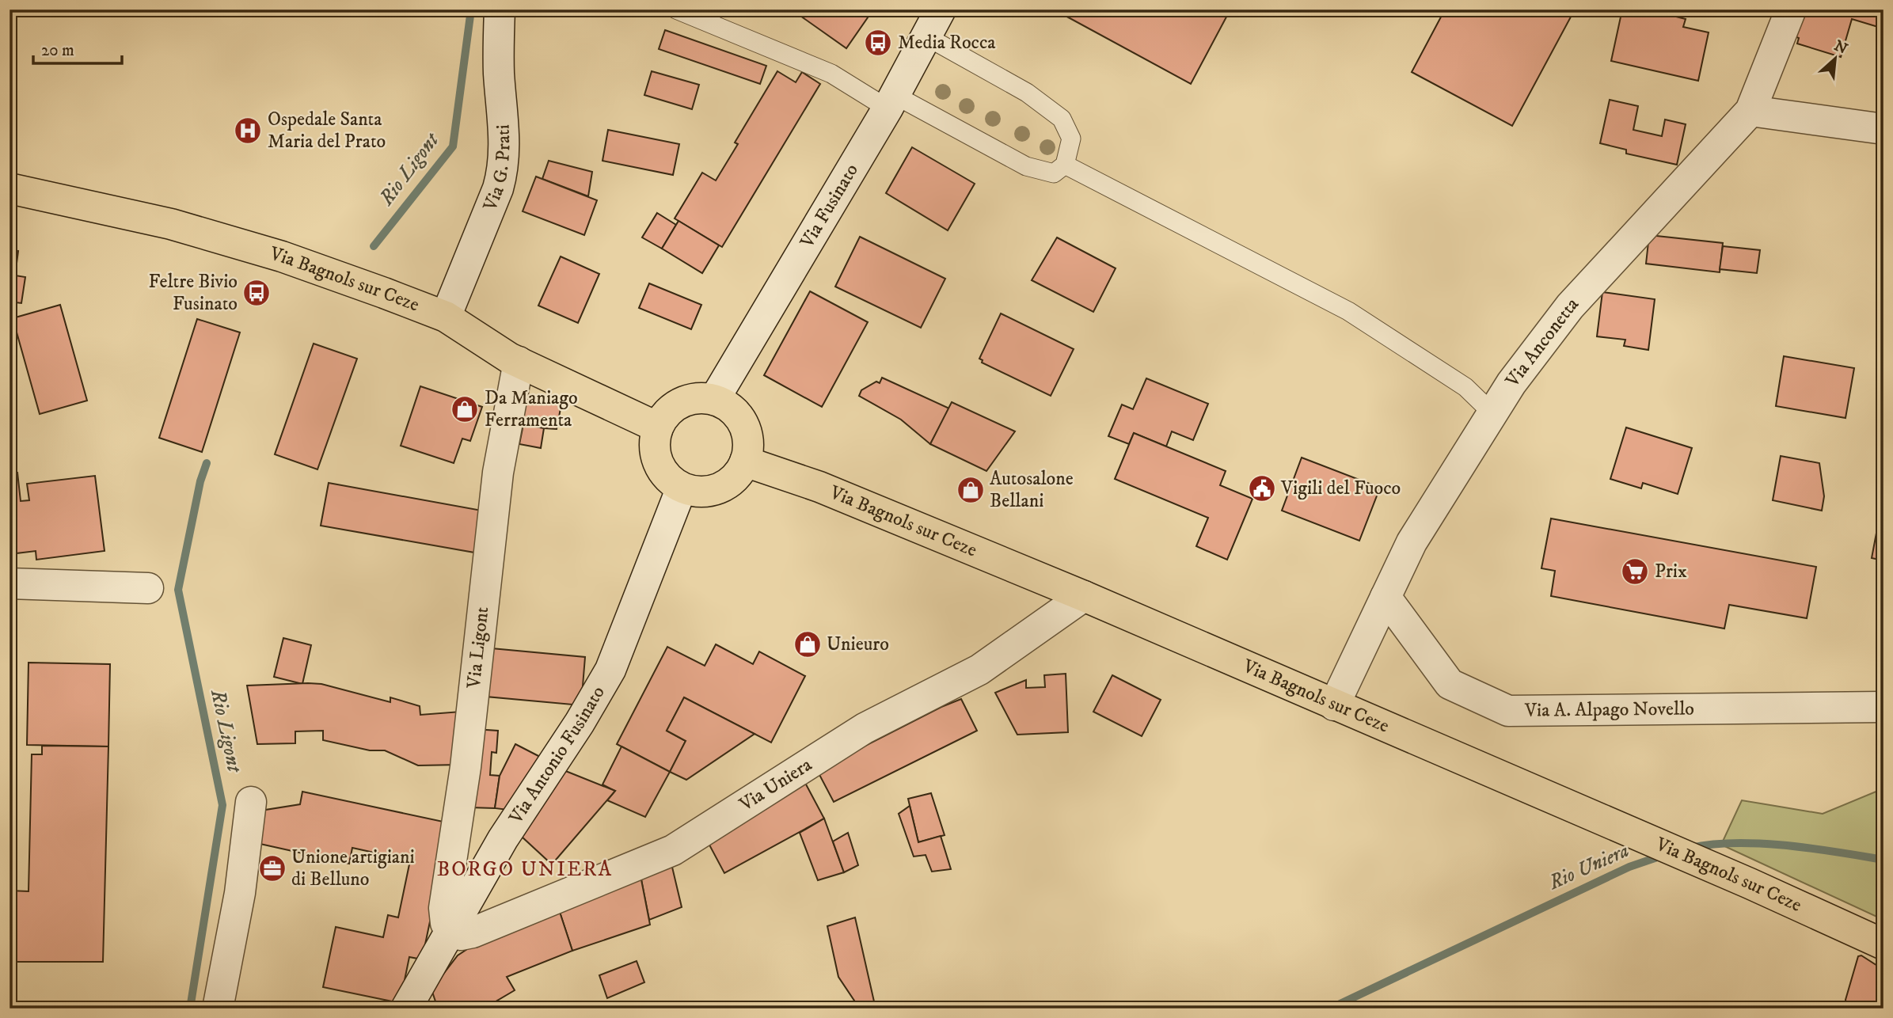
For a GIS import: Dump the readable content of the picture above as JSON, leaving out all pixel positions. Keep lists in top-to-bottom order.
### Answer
{
  "streets": {
    "main road": ["Via Bagnols sur Ceze"],
    "street": [
      "Via G. Prati",
      "Via Fusinato",
      "Via Anconetta",
      "Via Ligont",
      "Via A. Alpago Novello",
      "Via Antonio Fusinato",
      "Via Uniera"
    ]
  },
  "crossings": [
    ["Via G. Prati", "Via Bagnols sur Ceze"],
    ["Via Fusinato", "Via Bagnols sur Ceze"],
    ["Via Fusinato", "Via Antonio Fusinato"],
    ["Via Bagnols sur Ceze", "Via Anconetta"],
    ["Via Bagnols sur Ceze", "Via Ligont"],
    ["Via Bagnols sur Ceze", "Via Antonio Fusinato"],
    ["Via Bagnols sur Ceze", "Via Uniera"],
    ["Via Anconetta", "Via A. Alpago Novello"],
    ["Via Ligont", "Via Antonio Fusinato"],
    ["Via Ligont", "Via Uniera"],
    ["Via Antonio Fusinato", "Via Uniera"]
  ],
  "districts": ["BORGO UNIERA"],
  "water": ["Rio Ligont", "Rio Uniera"],
  "places": {
    "bus stop": ["Media Rocca", "Feltre Bivio Fusinato"],
    "hospital": ["Ospedale Santa Maria del Prato"],
    "shop": ["Da Maniago Ferramenta", "Autosalone Bellani", "Unieuro"],
    "public building": ["Vigili del Fuoco"],
    "supermarket": ["Prix"],
    "office": ["Unione artigiani di Belluno"]
  },
  "scale_bar": "20 m",
  "north": "top right"
}
